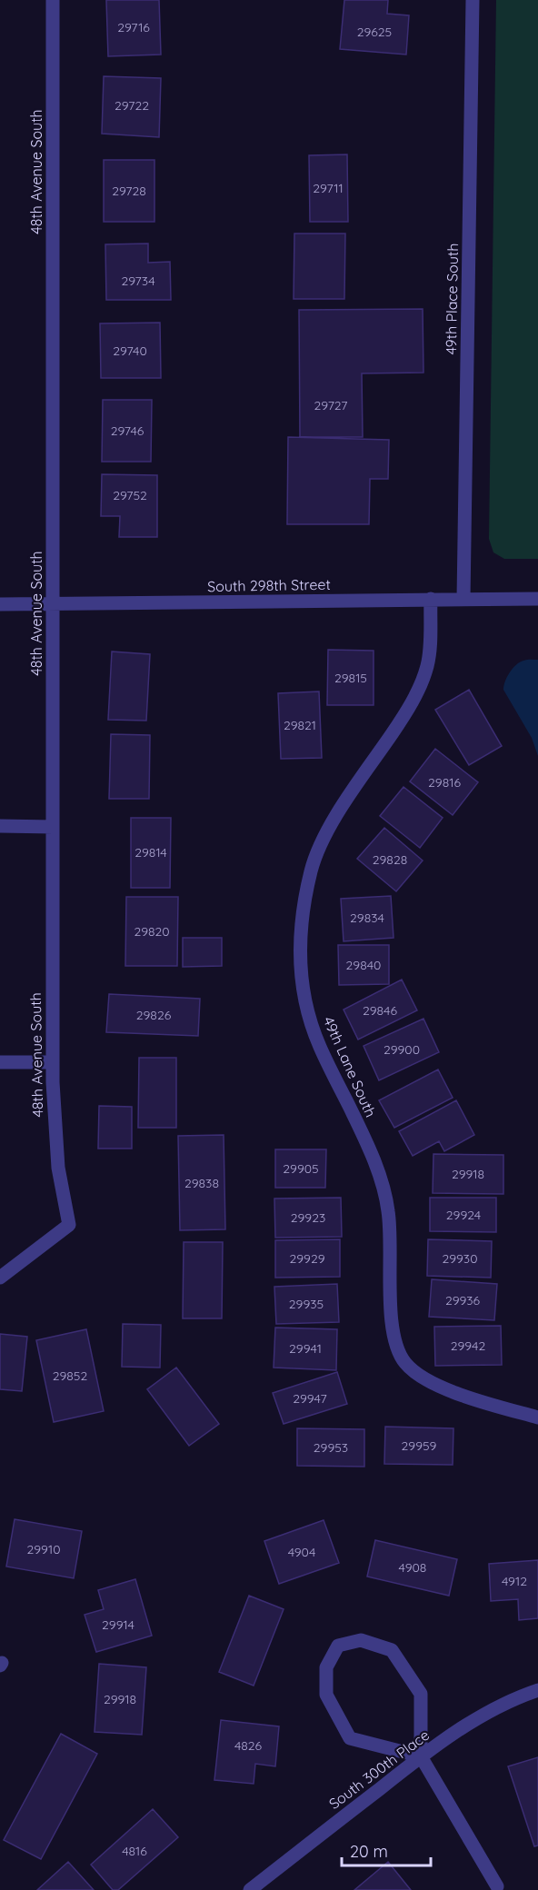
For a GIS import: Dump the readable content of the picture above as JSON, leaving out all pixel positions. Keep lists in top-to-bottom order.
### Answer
{
  "streets": {
    "street": [
      "48th Avenue South",
      "49th Place South",
      "South 298th Street",
      "49th Lane South",
      "South 300th Place"
    ]
  },
  "crossings": [
    ["48th Avenue South", "South 298th Street"],
    ["49th Place South", "South 298th Street"],
    ["South 298th Street", "49th Lane South"]
  ],
  "house_numbers": [
    "29716",
    "29625",
    "29722",
    "29711",
    "29728",
    "29734",
    "29740",
    "29727",
    "29746",
    "29752",
    "29815",
    "29821",
    "29816",
    "29814",
    "29828",
    "29834",
    "29820",
    "29840",
    "29846",
    "29826",
    "29900",
    "29905",
    "29918",
    "29838",
    "29924",
    "29923",
    "29929",
    "29930",
    "29936",
    "29935",
    "29942",
    "29941",
    "29852",
    "29947",
    "29959",
    "29953",
    "29910",
    "4904",
    "4908",
    "4912",
    "29914",
    "29918",
    "4826",
    "4816"
  ],
  "scale_bar": "20 m"
}
